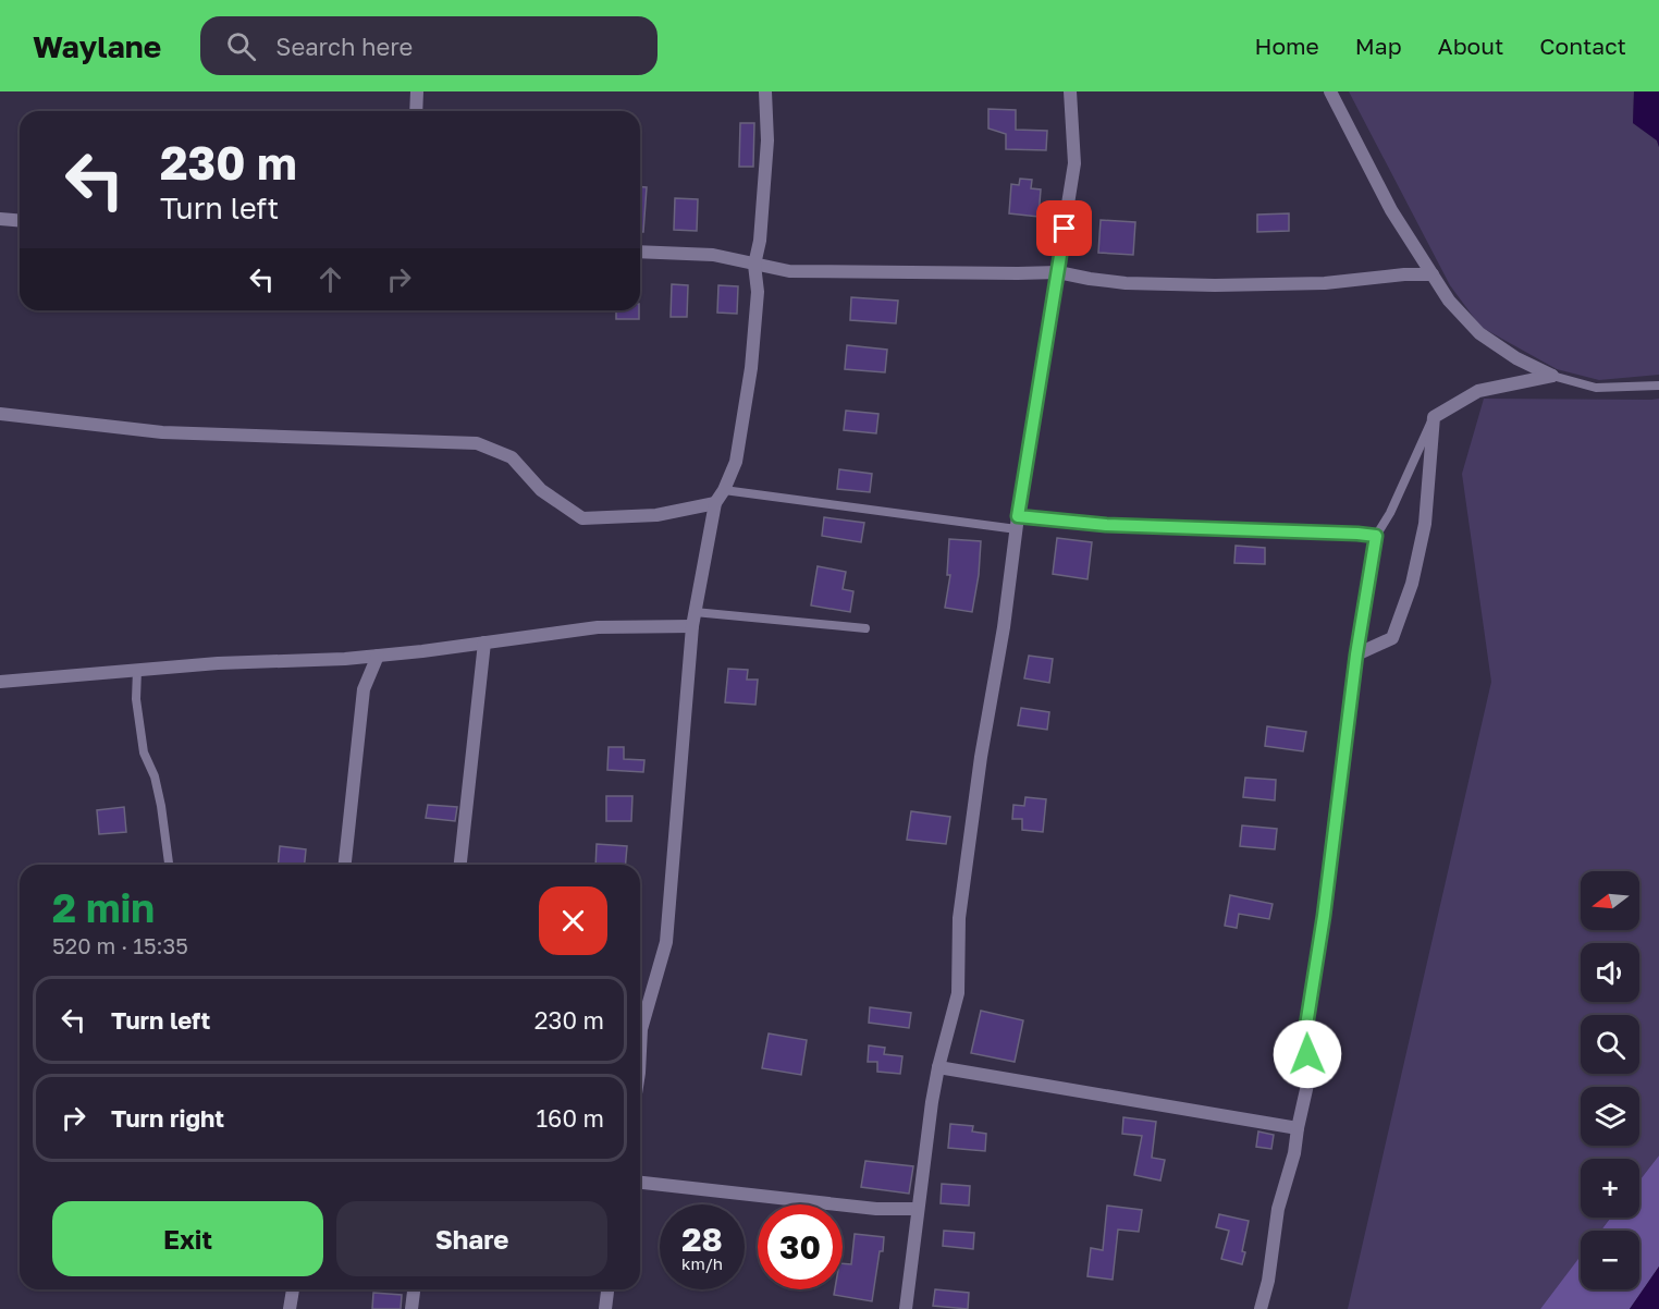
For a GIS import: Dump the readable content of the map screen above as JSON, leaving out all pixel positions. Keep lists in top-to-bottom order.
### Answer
{
  "north": "left",
  "page": {
    "header": "Waylane",
    "search": "Search here",
    "nav": [
      "Home",
      "Map",
      "About",
      "Contact"
    ],
    "turn": ["230 m", "Turn left"],
    "heading": ["2 min", "520 m · 15:35"],
    "map_buttons": ["+", "−"],
    "list": [
      {
        "name": "Turn left",
        "value": "230 m"
      },
      {
        "name": "Turn right",
        "value": "160 m"
      }
    ],
    "buttons": ["Exit", "Share"],
    "speed": "28 km/h",
    "limit": "30"
  }
}
